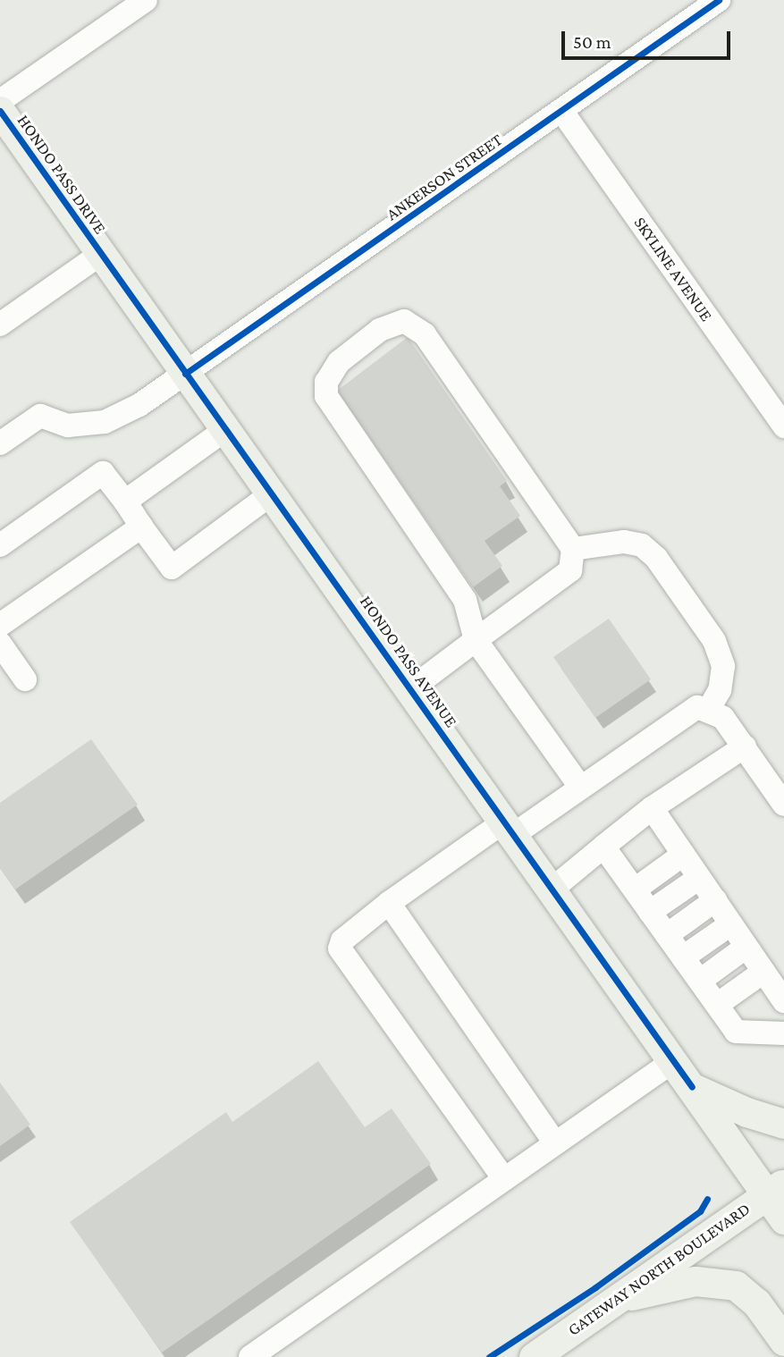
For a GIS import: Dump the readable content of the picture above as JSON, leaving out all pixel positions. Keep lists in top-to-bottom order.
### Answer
{
  "streets": {
    "main road": ["HONDO PASS DRIVE", "HONDO PASS AVENUE", "GATEWAY NORTH BOULEVARD"],
    "street": ["ANKERSON STREET", "SKYLINE AVENUE"]
  },
  "crossings": [
    ["HONDO PASS DRIVE", "HONDO PASS AVENUE"],
    ["ANKERSON STREET", "SKYLINE AVENUE"],
    ["ANKERSON STREET", "HONDO PASS AVENUE"],
    ["HONDO PASS AVENUE", "GATEWAY NORTH BOULEVARD"]
  ],
  "scale_bar": "50 m"
}
